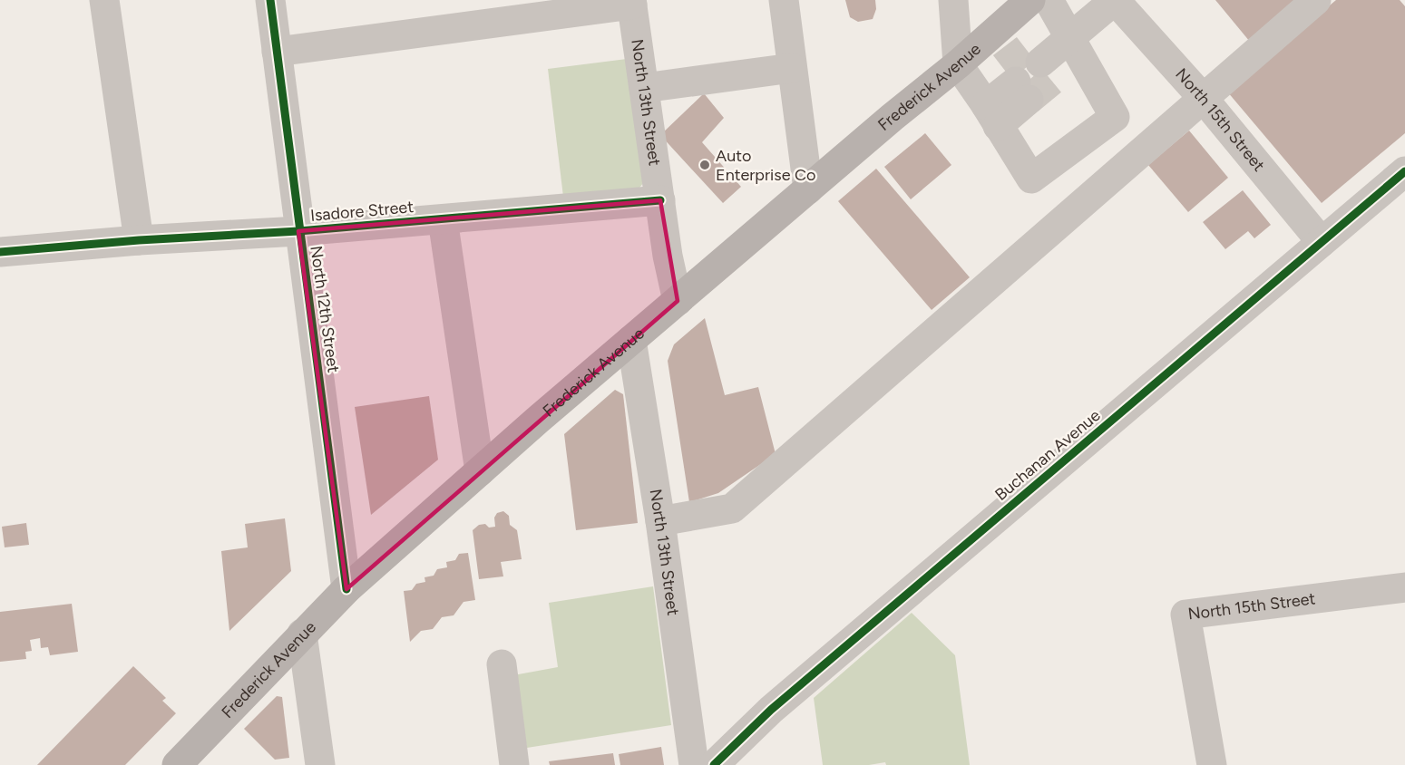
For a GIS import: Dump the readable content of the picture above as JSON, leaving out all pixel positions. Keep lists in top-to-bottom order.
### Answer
{
  "streets": {
    "main road": ["Frederick Avenue"],
    "street": [
      "North 13th Street",
      "North 15th Street",
      "Isadore Street",
      "North 12th Street",
      "Buchanan Avenue"
    ]
  },
  "crossings": [
    ["Frederick Avenue", "North 13th Street"],
    ["Frederick Avenue", "North 12th Street"],
    ["North 13th Street", "Isadore Street"],
    ["North 15th Street", "Buchanan Avenue"],
    ["Isadore Street", "North 12th Street"]
  ],
  "places": ["Auto Enterprise Co"]
}
